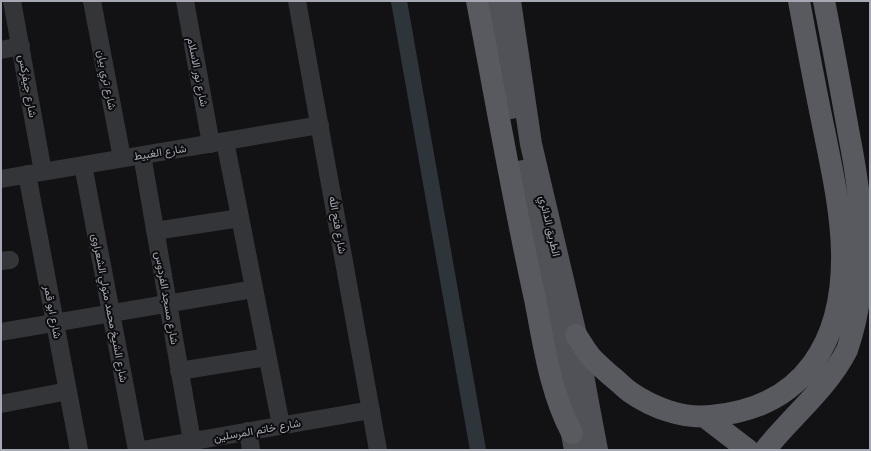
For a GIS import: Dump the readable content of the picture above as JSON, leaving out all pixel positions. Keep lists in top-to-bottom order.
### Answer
{
  "streets": {
    "main road": ["الطريق الدائري"],
    "street": [
      "شارع نور الاسلام",
      "شارع تري بيان",
      "شارع جيفركس",
      "شارع الغبيط",
      "شارع فتح الله",
      "شارع مسجد الفردوس",
      "شارع الشيخ محمد متولي الشعراوى",
      "شارع ابو قمر",
      "شارع خاتم المرسلين"
    ]
  },
  "crossings": [
    ["شارع نور الاسلام", "شارع الغبيط"],
    ["شارع نور الاسلام", "شارع خاتم المرسلين"],
    ["شارع تري بيان", "شارع الغبيط"],
    ["شارع جيفركس", "شارع الغبيط"],
    ["شارع جيفركس", "شارع ابو قمر"],
    ["شارع الغبيط", "شارع فتح الله"],
    ["شارع الغبيط", "شارع مسجد الفردوس"],
    ["شارع الغبيط", "شارع الشيخ محمد متولي الشعراوى"],
    ["شارع الغبيط", "شارع ابو قمر"],
    ["شارع فتح الله", "شارع خاتم المرسلين"],
    ["شارع مسجد الفردوس", "شارع خاتم المرسلين"]
  ]
}
